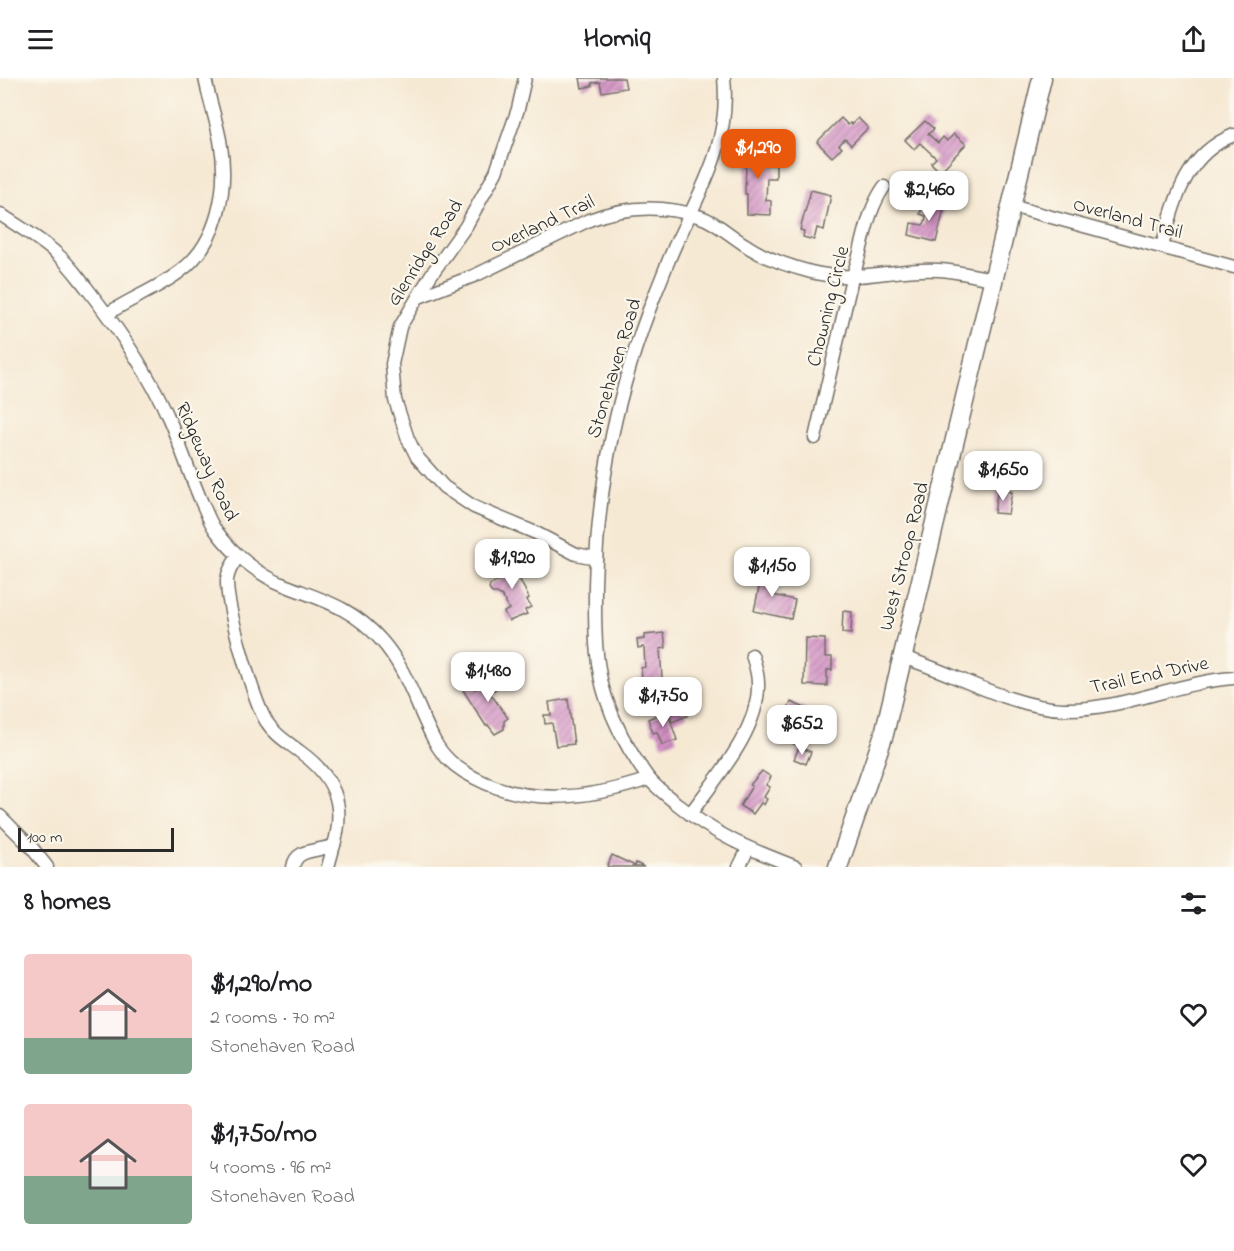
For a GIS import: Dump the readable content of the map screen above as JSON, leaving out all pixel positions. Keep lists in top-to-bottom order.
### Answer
{
  "streets": {
    "main road": ["West Stroop Road"],
    "street": [
      "Overland Trail",
      "Glenridge Road",
      "Chowning Circle",
      "Stonehaven Road",
      "Ridgeway Road",
      "Trail End Drive"
    ]
  },
  "crossings": [
    ["Overland Trail", "Glenridge Road"],
    ["Overland Trail", "Chowning Circle"],
    ["Overland Trail", "Stonehaven Road"],
    ["Overland Trail", "West Stroop Road"],
    ["Glenridge Road", "Stonehaven Road"],
    ["Stonehaven Road", "Ridgeway Road"],
    ["West Stroop Road", "Trail End Drive"]
  ],
  "scale_bar": "100 m",
  "page": {
    "header": "Homiq",
    "price": [
      "$1,290",
      "$2,460",
      "$1,650",
      "$1,920",
      "$1,150",
      "$1,480",
      "$1,750",
      "$652"
    ],
    "scale": "100 m",
    "heading": "8 homes",
    "list": [
      {
        "name": "$1,290/mo",
        "note": "2 rooms · 70 m² · Stonehaven Road"
      },
      {
        "name": "$1,750/mo",
        "note": "4 rooms · 96 m² · Stonehaven Road"
      }
    ]
  }
}
